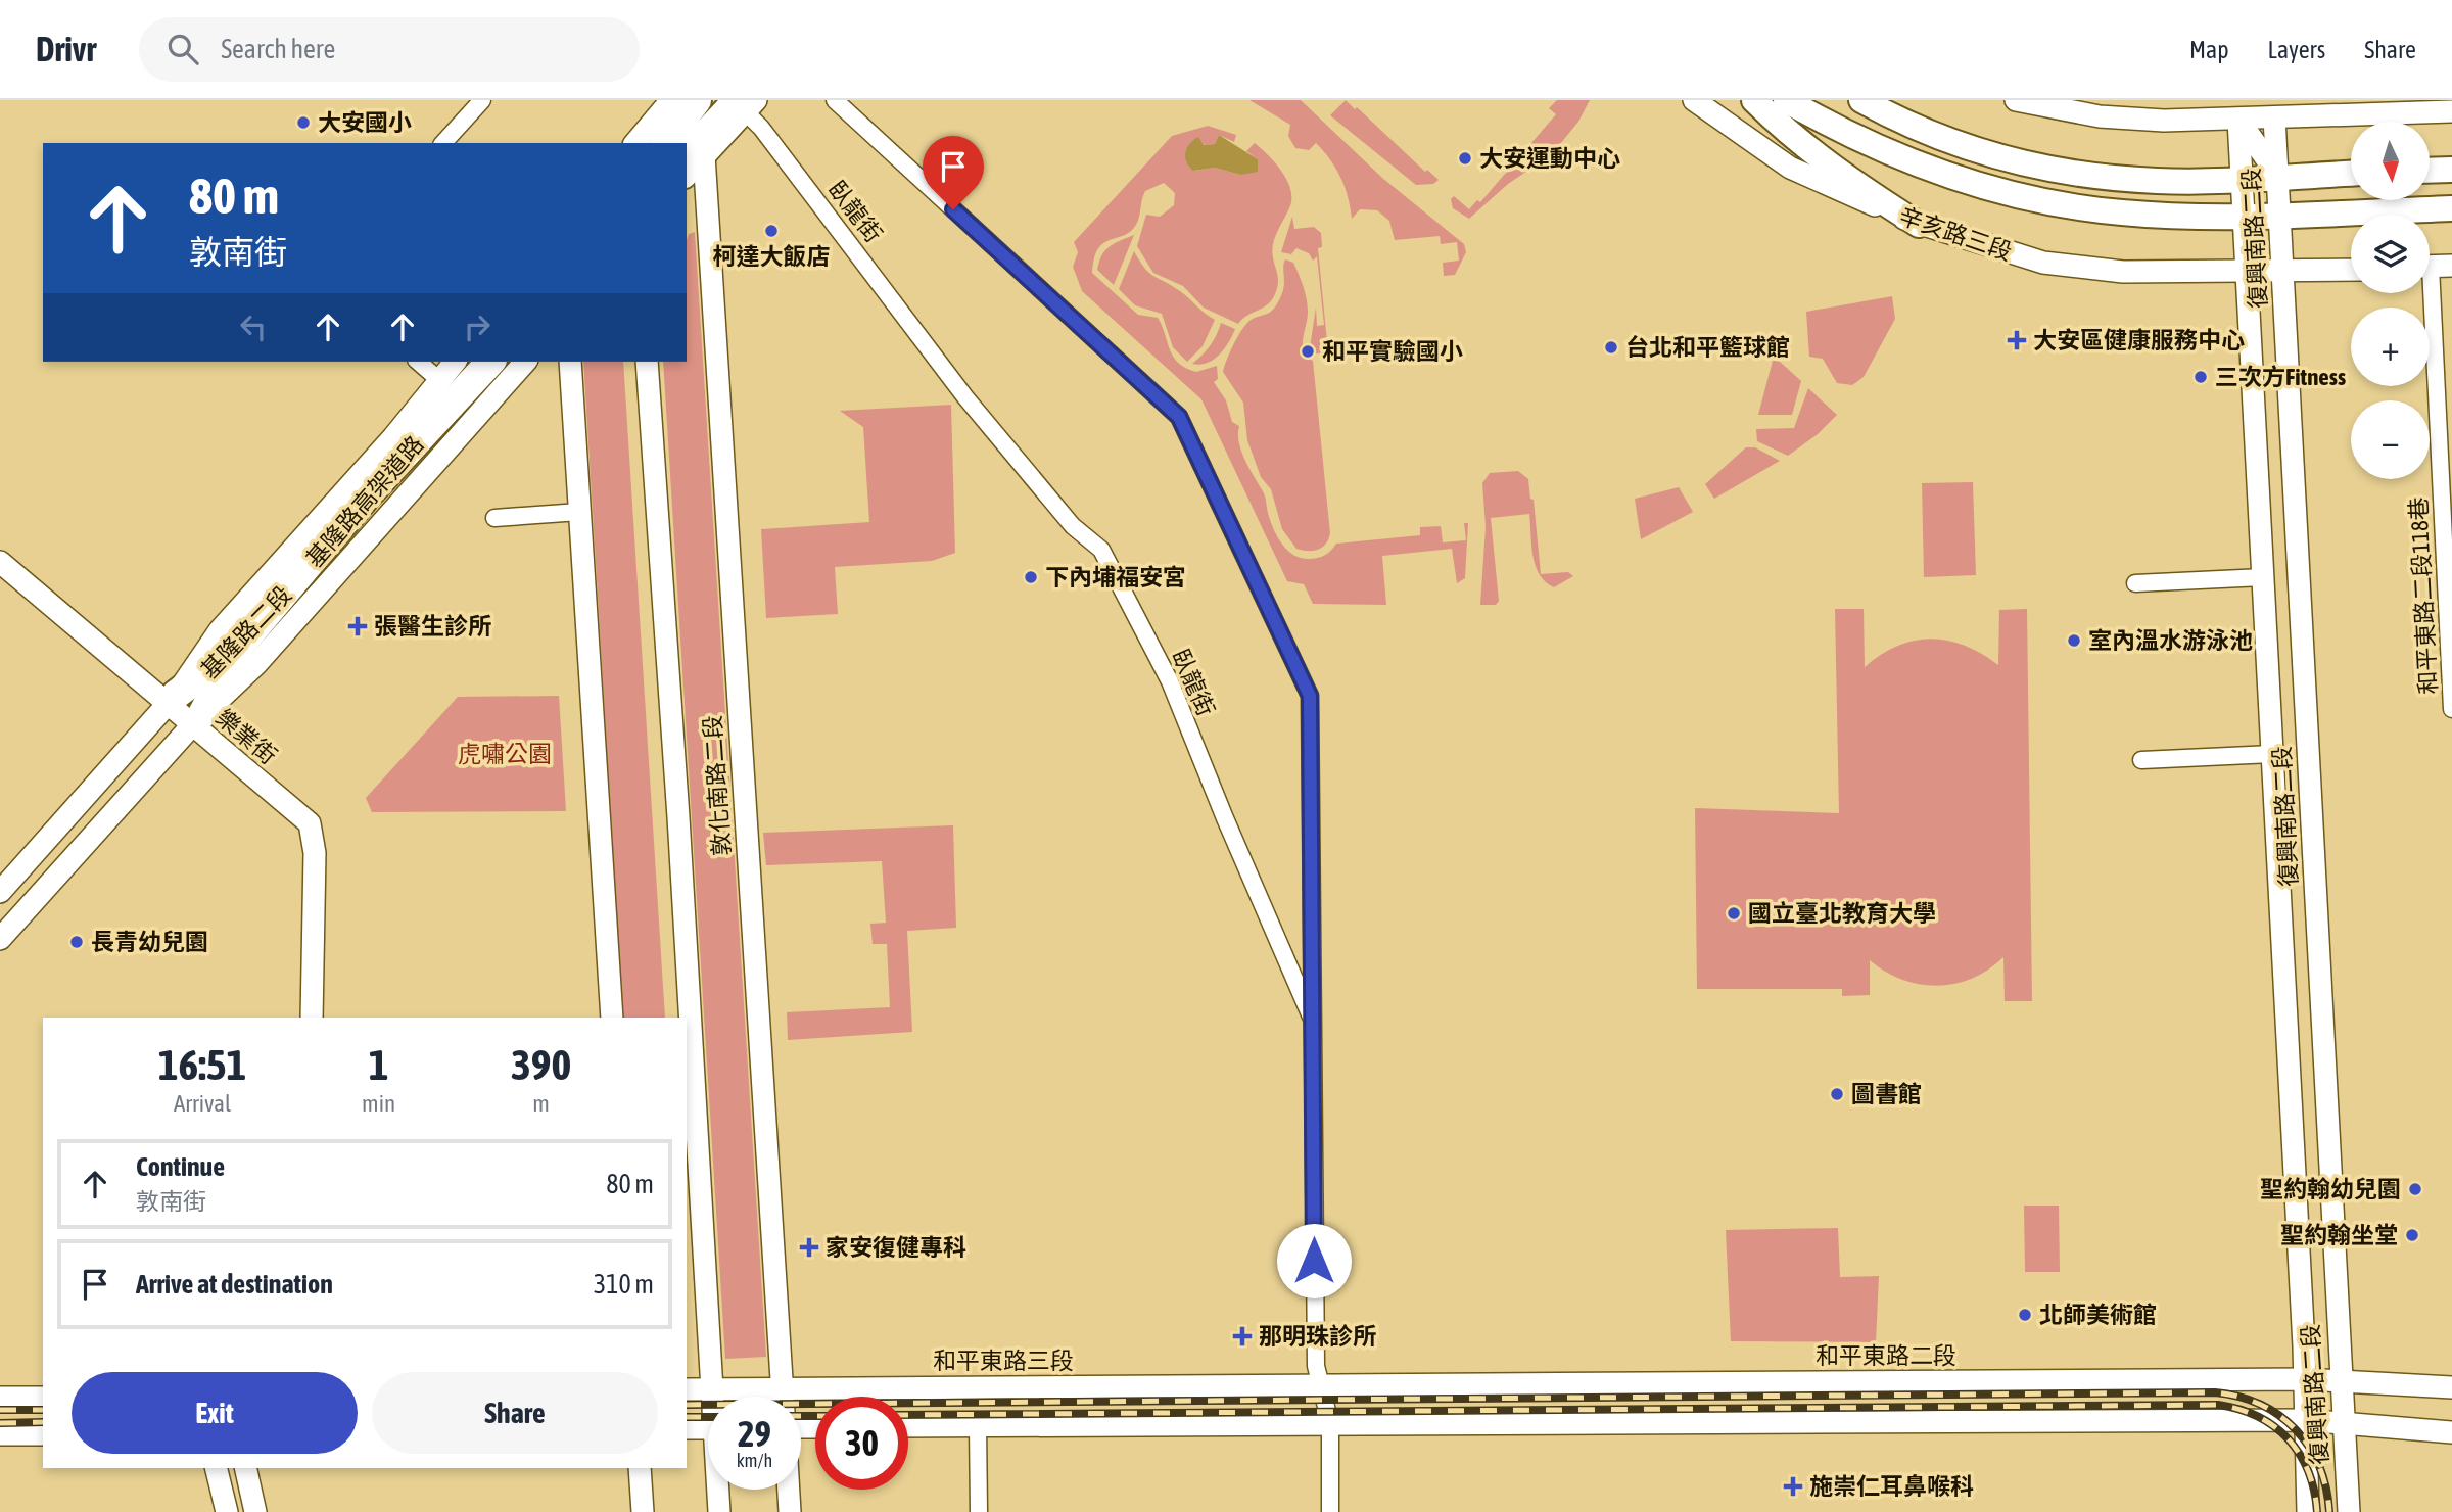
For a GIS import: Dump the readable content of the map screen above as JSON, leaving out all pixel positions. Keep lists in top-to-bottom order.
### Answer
{
  "streets": {
    "highway": ["基隆路高架道路"],
    "main road": [
      "辛亥路三段",
      "復興南路二段",
      "基隆路二段",
      "樂業街",
      "敦化南路二段",
      "和平東路二段",
      "和平東路三段"
    ],
    "street": ["臥龍街", "和平東路二段118巷"]
  },
  "crossings": [
    ["臥龍街", "和平東路二段"],
    ["臥龍街", "和平東路三段"],
    ["辛亥路三段", "復興南路二段"],
    ["復興南路二段", "和平東路二段"],
    ["基隆路高架道路", "基隆路二段"],
    ["基隆路高架道路", "樂業街"],
    ["基隆路二段", "樂業街"],
    ["敦化南路二段", "和平東路三段"],
    ["和平東路二段", "和平東路三段"]
  ],
  "parks": ["虎嘯公園"],
  "places": {
    "other": [
      "大安國小",
      "大安運動中心",
      "柯達大飯店",
      "台北和平籃球館",
      "和平實驗國小",
      "三次方Fitness",
      "下內埔福安宮",
      "室內溫水游泳池",
      "國立臺北教育大學",
      "長青幼兒園",
      "圖書館",
      "聖約翰幼兒園",
      "聖約翰坐堂",
      "北師美術館"
    ],
    "health": [
      "大安區健康服務中心",
      "張醫生診所",
      "家安復健專科",
      "那明珠診所",
      "施崇仁耳鼻喉科"
    ]
  },
  "north": "bottom",
  "page": {
    "header": "Drivr",
    "search": "Search here",
    "nav": ["Map", "Layers", "Share"],
    "map_buttons": ["+", "−"],
    "turn": ["80 m", "敦南街"],
    "eta": [
      "16:51",
      "Arrival",
      "1",
      "min",
      "390",
      "m"
    ],
    "list": [
      {
        "name": "Continue",
        "note": "敦南街",
        "value": "80 m"
      },
      {
        "name": "Arrive at destination",
        "value": "310 m"
      }
    ],
    "buttons": ["Exit", "Share"],
    "speed": "29 km/h",
    "limit": "30"
  }
}
